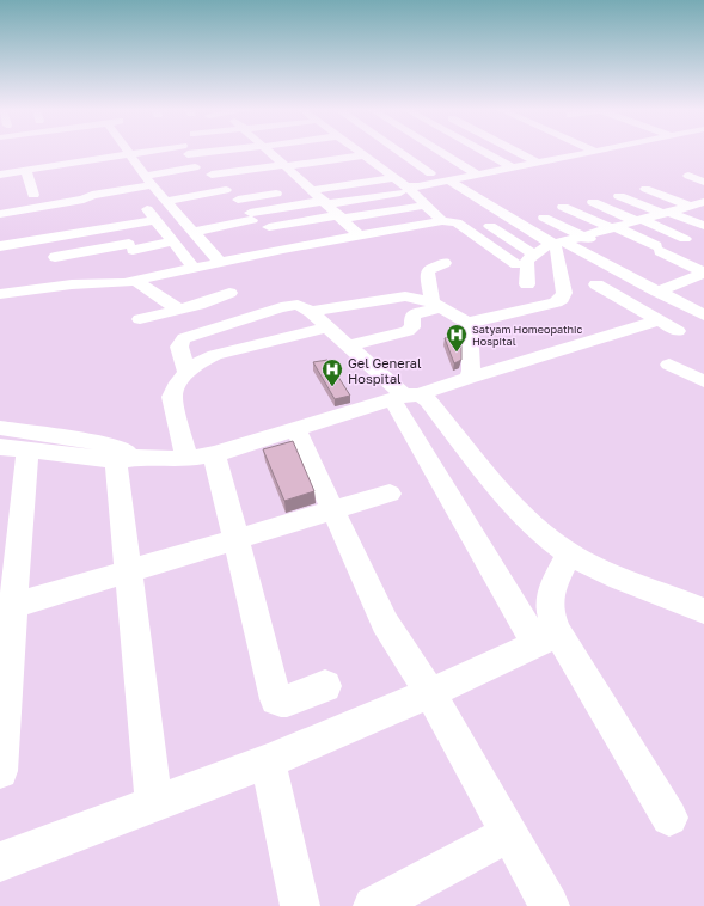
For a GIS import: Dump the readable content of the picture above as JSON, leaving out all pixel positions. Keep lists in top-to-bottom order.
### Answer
{
  "places": {
    "hospital": ["Satyam Homeopathic Hospital", "Gel General Hospital"]
  }
}
